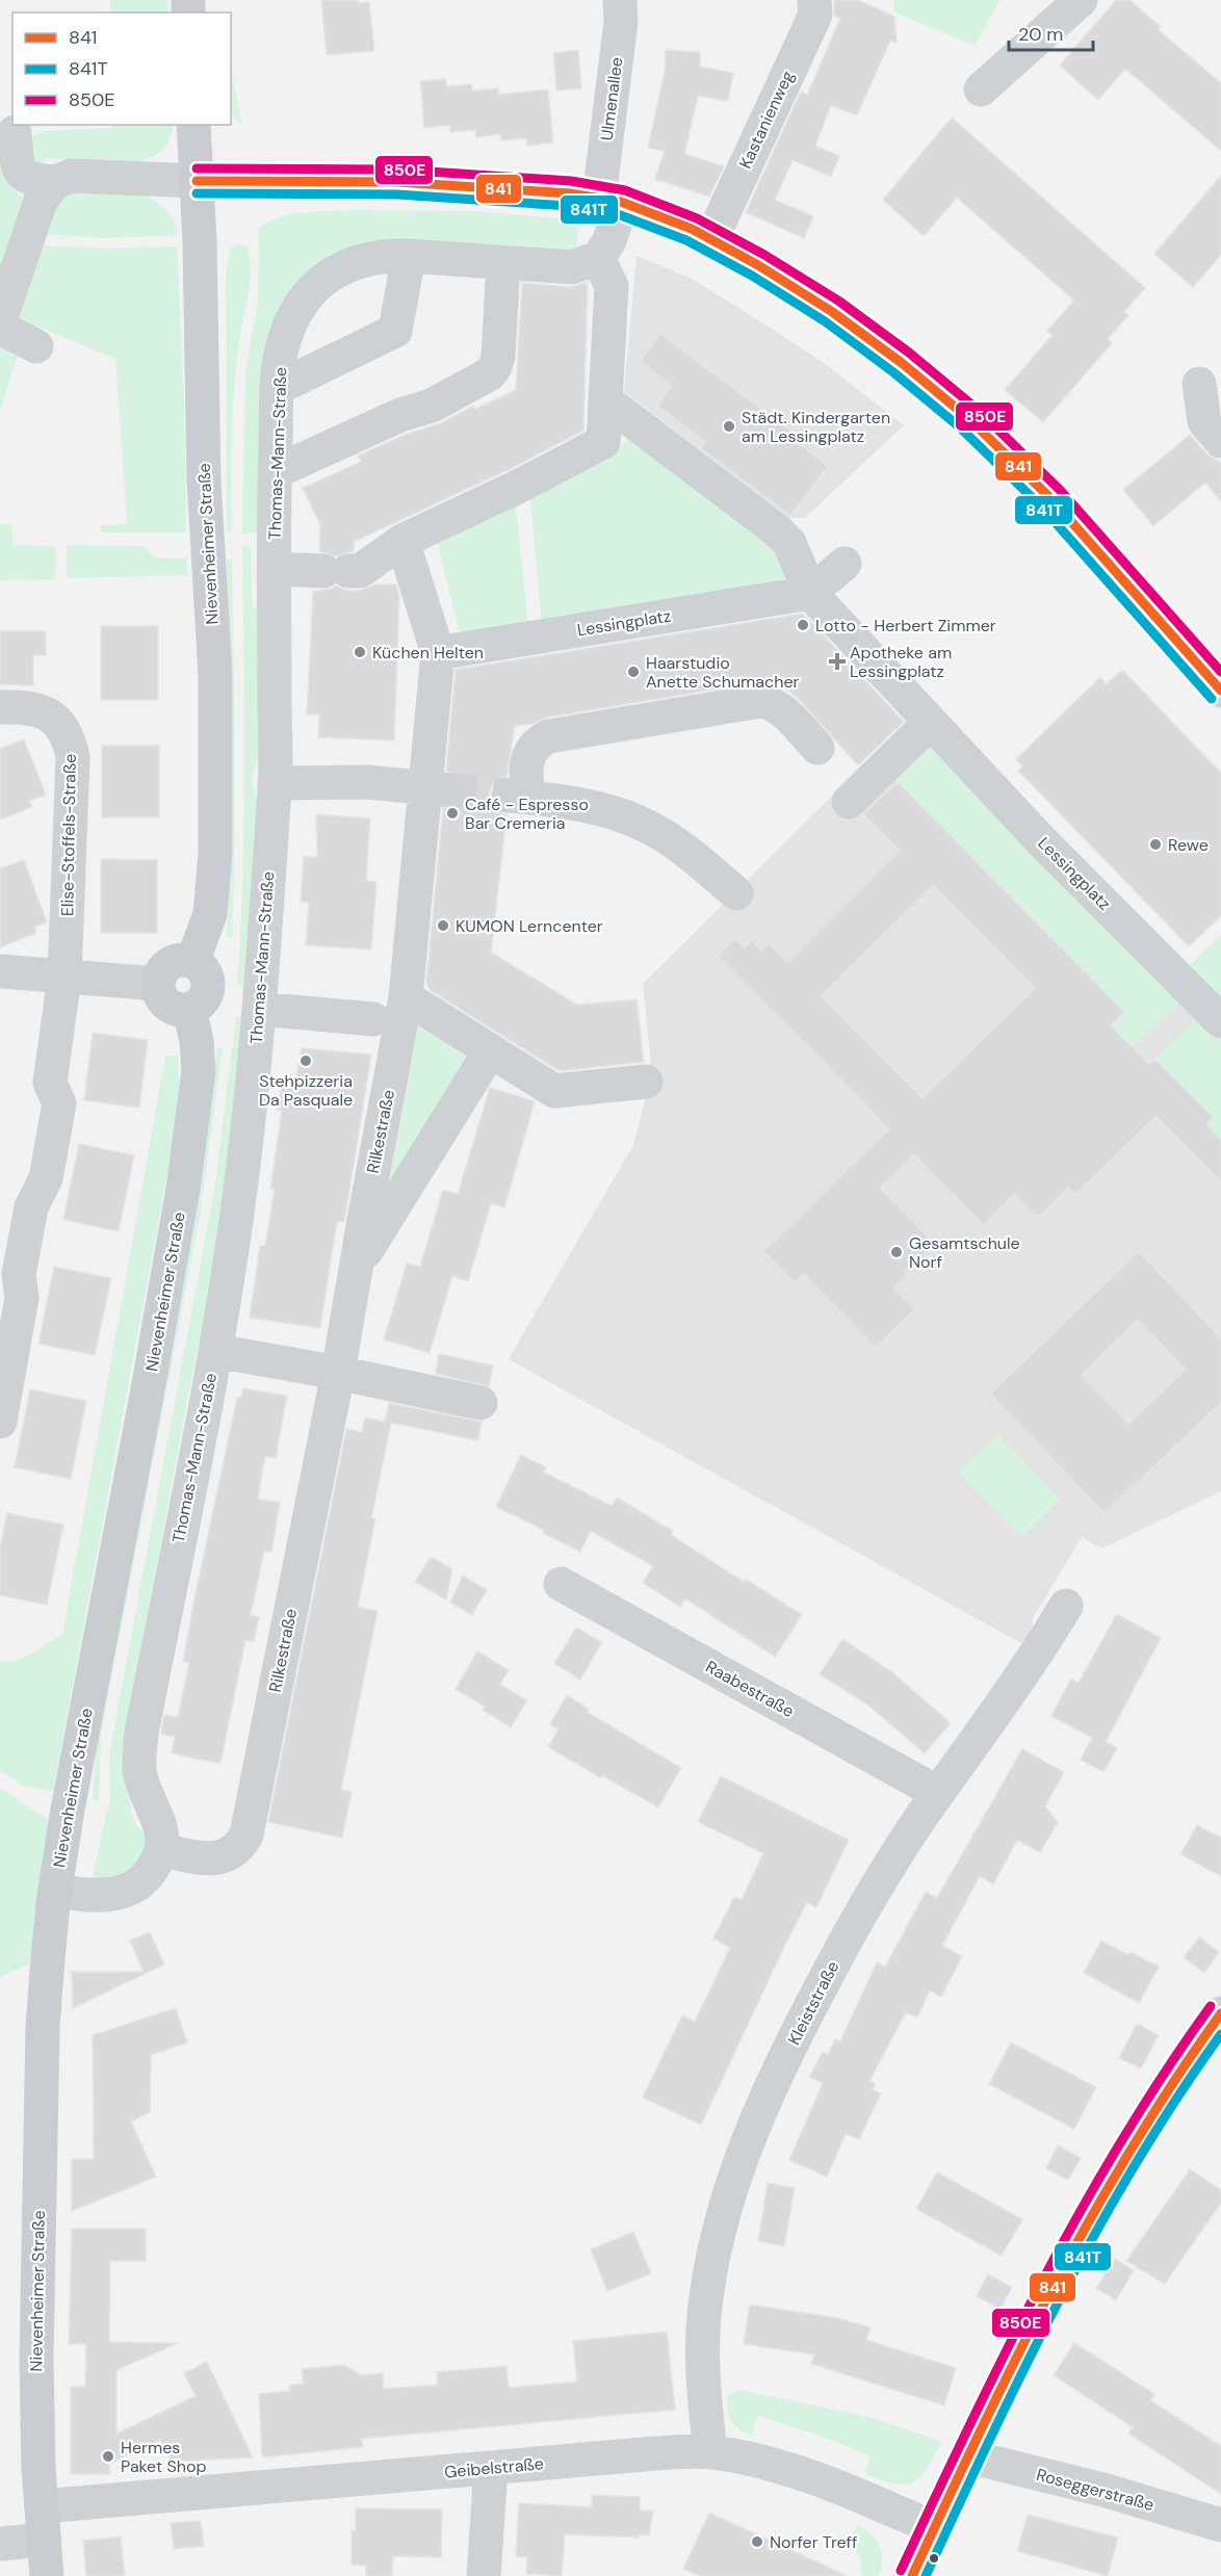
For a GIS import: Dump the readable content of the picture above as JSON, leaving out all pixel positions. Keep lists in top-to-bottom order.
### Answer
{
  "streets": {
    "main road": ["Nievenheimer Straße"],
    "street": [
      "Ulmenallee",
      "Kastanienweg",
      "Thomas-Mann-Straße",
      "Lessingplatz",
      "Elise-Stoffels-Straße",
      "Rilkestraße",
      "Raabestraße",
      "Kleiststraße",
      "Geibelstraße",
      "Roseggerstraße"
    ]
  },
  "crossings": [
    ["Thomas-Mann-Straße", "Rilkestraße"],
    ["Nievenheimer Straße", "Geibelstraße"],
    ["Raabestraße", "Kleiststraße"],
    ["Kleiststraße", "Geibelstraße"]
  ],
  "places": {
    "other": [
      "Städt. Kindergarten am Lessingplatz",
      "Lotto - Herbert Zimmer",
      "Küchen Helten",
      "Haarstudio Anette Schumacher",
      "Café - Espresso Bar Cremeria",
      "Rewe",
      "KUMON Lerncenter",
      "Stehpizzeria Da Pasquale",
      "Gesamtschule Norf",
      "Hermes Paket Shop",
      "Norfer Treff"
    ],
    "health": ["Apotheke am Lessingplatz"]
  },
  "lines": ["transit line 850E", "transit line 841", "transit line 841T"],
  "legend": ["841", "841T", "850E"],
  "scale_bar": "20 m"
}
